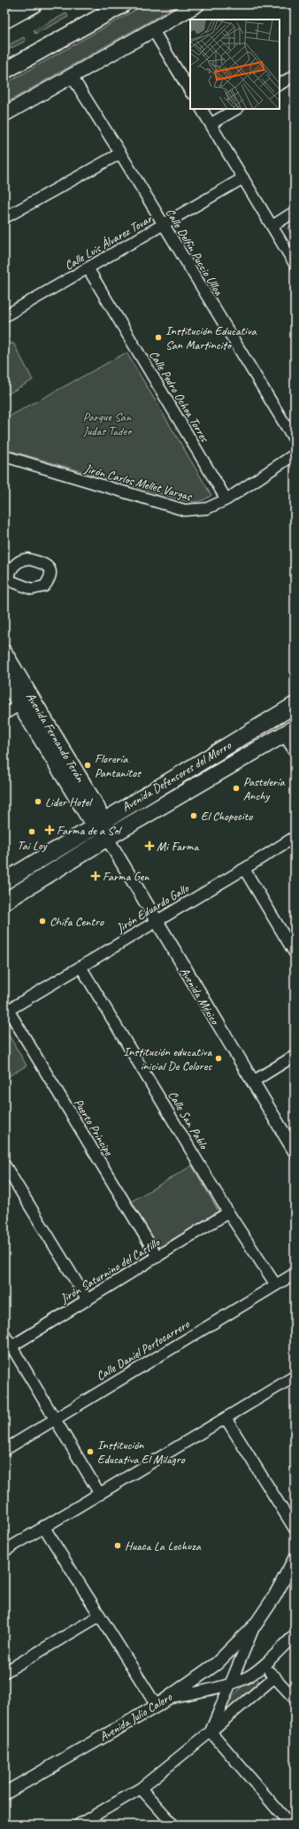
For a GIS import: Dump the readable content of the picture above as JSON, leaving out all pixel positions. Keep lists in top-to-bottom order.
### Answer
{
  "streets": {
    "main road": ["Avenida Fernando Terán", "Avenida Defensores del Morro"],
    "street": [
      "Calle Luis Álvarez Tovar",
      "Calle Delfín Puccio Ulloa",
      "Calle Pedro Ochoa Torres",
      "Jirón Carlos Mellet Vargas",
      "Jirón Eduardo Gallo",
      "Avenida México",
      "Calle San Pablo",
      "Puerto Príncipe",
      "Jirón Saturnino del Castillo",
      "Calle Daniel Portocarrero",
      "Avenida Julio Calero"
    ]
  },
  "crossings": [
    ["Calle Luis Álvarez Tovar", "Calle Delfín Puccio Ulloa"],
    ["Calle Luis Álvarez Tovar", "Calle Pedro Ochoa Torres"],
    ["Calle Pedro Ochoa Torres", "Jirón Carlos Mellet Vargas"],
    ["Avenida Fernando Terán", "Avenida Defensores del Morro"],
    ["Avenida Fernando Terán", "Avenida México"],
    ["Avenida Defensores del Morro", "Avenida México"],
    ["Jirón Eduardo Gallo", "Avenida México"],
    ["Jirón Eduardo Gallo", "Calle San Pablo"],
    ["Jirón Eduardo Gallo", "Puerto Príncipe"],
    ["Calle San Pablo", "Jirón Saturnino del Castillo"],
    ["Calle San Pablo", "Calle Daniel Portocarrero"],
    ["Puerto Príncipe", "Jirón Saturnino del Castillo"]
  ],
  "parks": ["Parque San Judas Tadeo"],
  "places": {
    "other": [
      "Institución Educativa San Martincito",
      "Florería Pantanitos",
      "Pastelería Anchy",
      "Lider Hotel",
      "El Chopecito",
      "Tai Loy",
      "Chifa Centro",
      "Institución educativa inicial De Colores",
      "Institución Educativa El Milagro",
      "Huaca La Lechuza"
    ],
    "health": ["Farma de a Sol", "Mi Farma", "Farma Gen"]
  }
}
